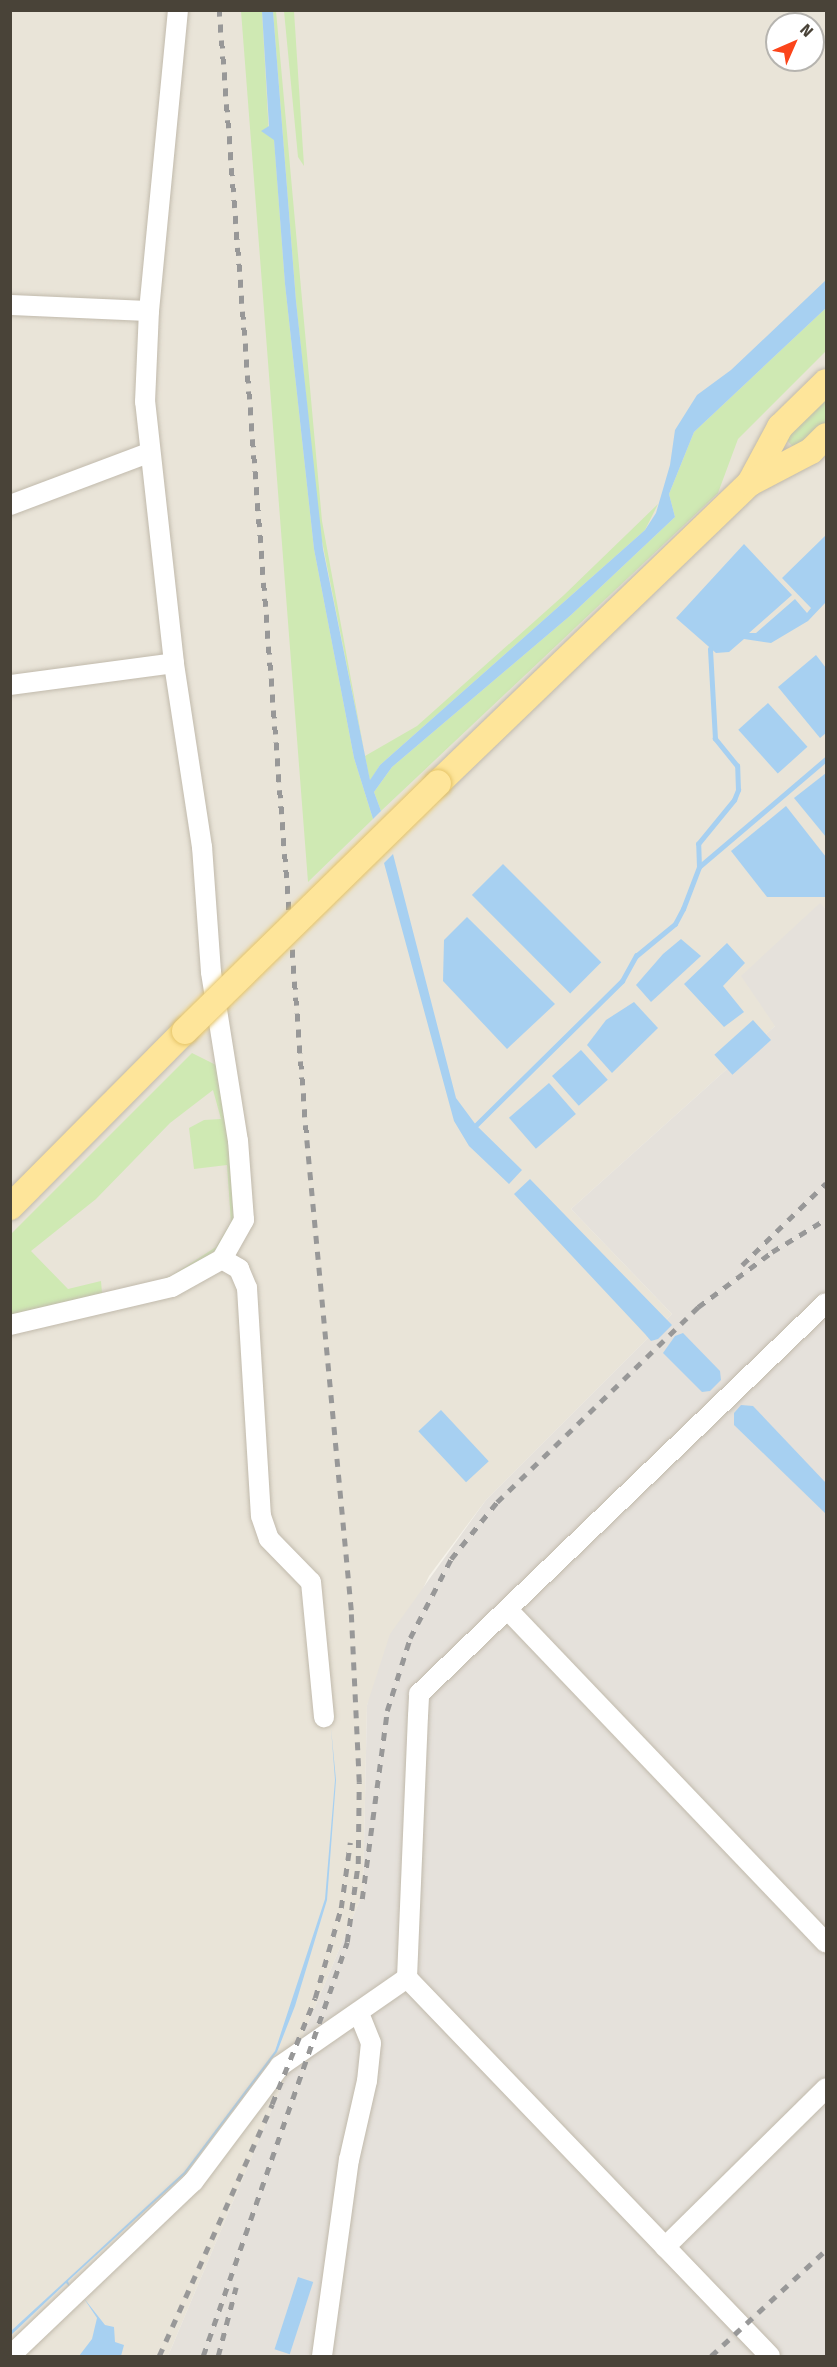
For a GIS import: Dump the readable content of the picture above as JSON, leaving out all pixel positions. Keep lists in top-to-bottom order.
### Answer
{
  "north": "top right"
}
